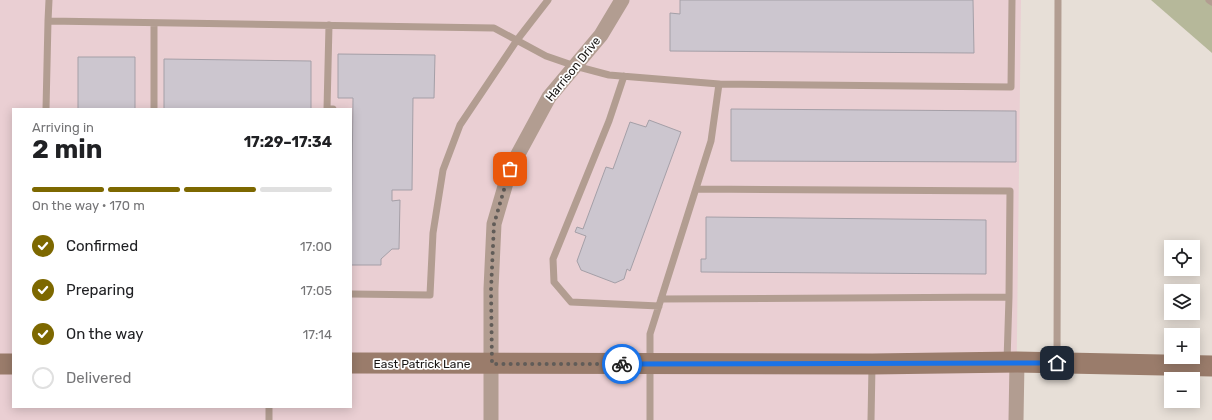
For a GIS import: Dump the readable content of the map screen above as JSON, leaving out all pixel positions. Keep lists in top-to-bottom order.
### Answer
{
  "streets": {
    "main road": ["East Patrick Lane"],
    "street": ["Harrison Drive"]
  },
  "crossings": [
    ["Harrison Drive", "East Patrick Lane"]
  ],
  "page": {
    "heading": ["2 min", "Arriving in", "17:29–17:34"],
    "bar": "On the way · 170 m",
    "list": [
      ["Confirmed", "17:00"],
      ["Preparing", "17:05"],
      ["On the way", "17:14"],
      "Delivered"
    ],
    "map_buttons": ["+", "−"]
  }
}
